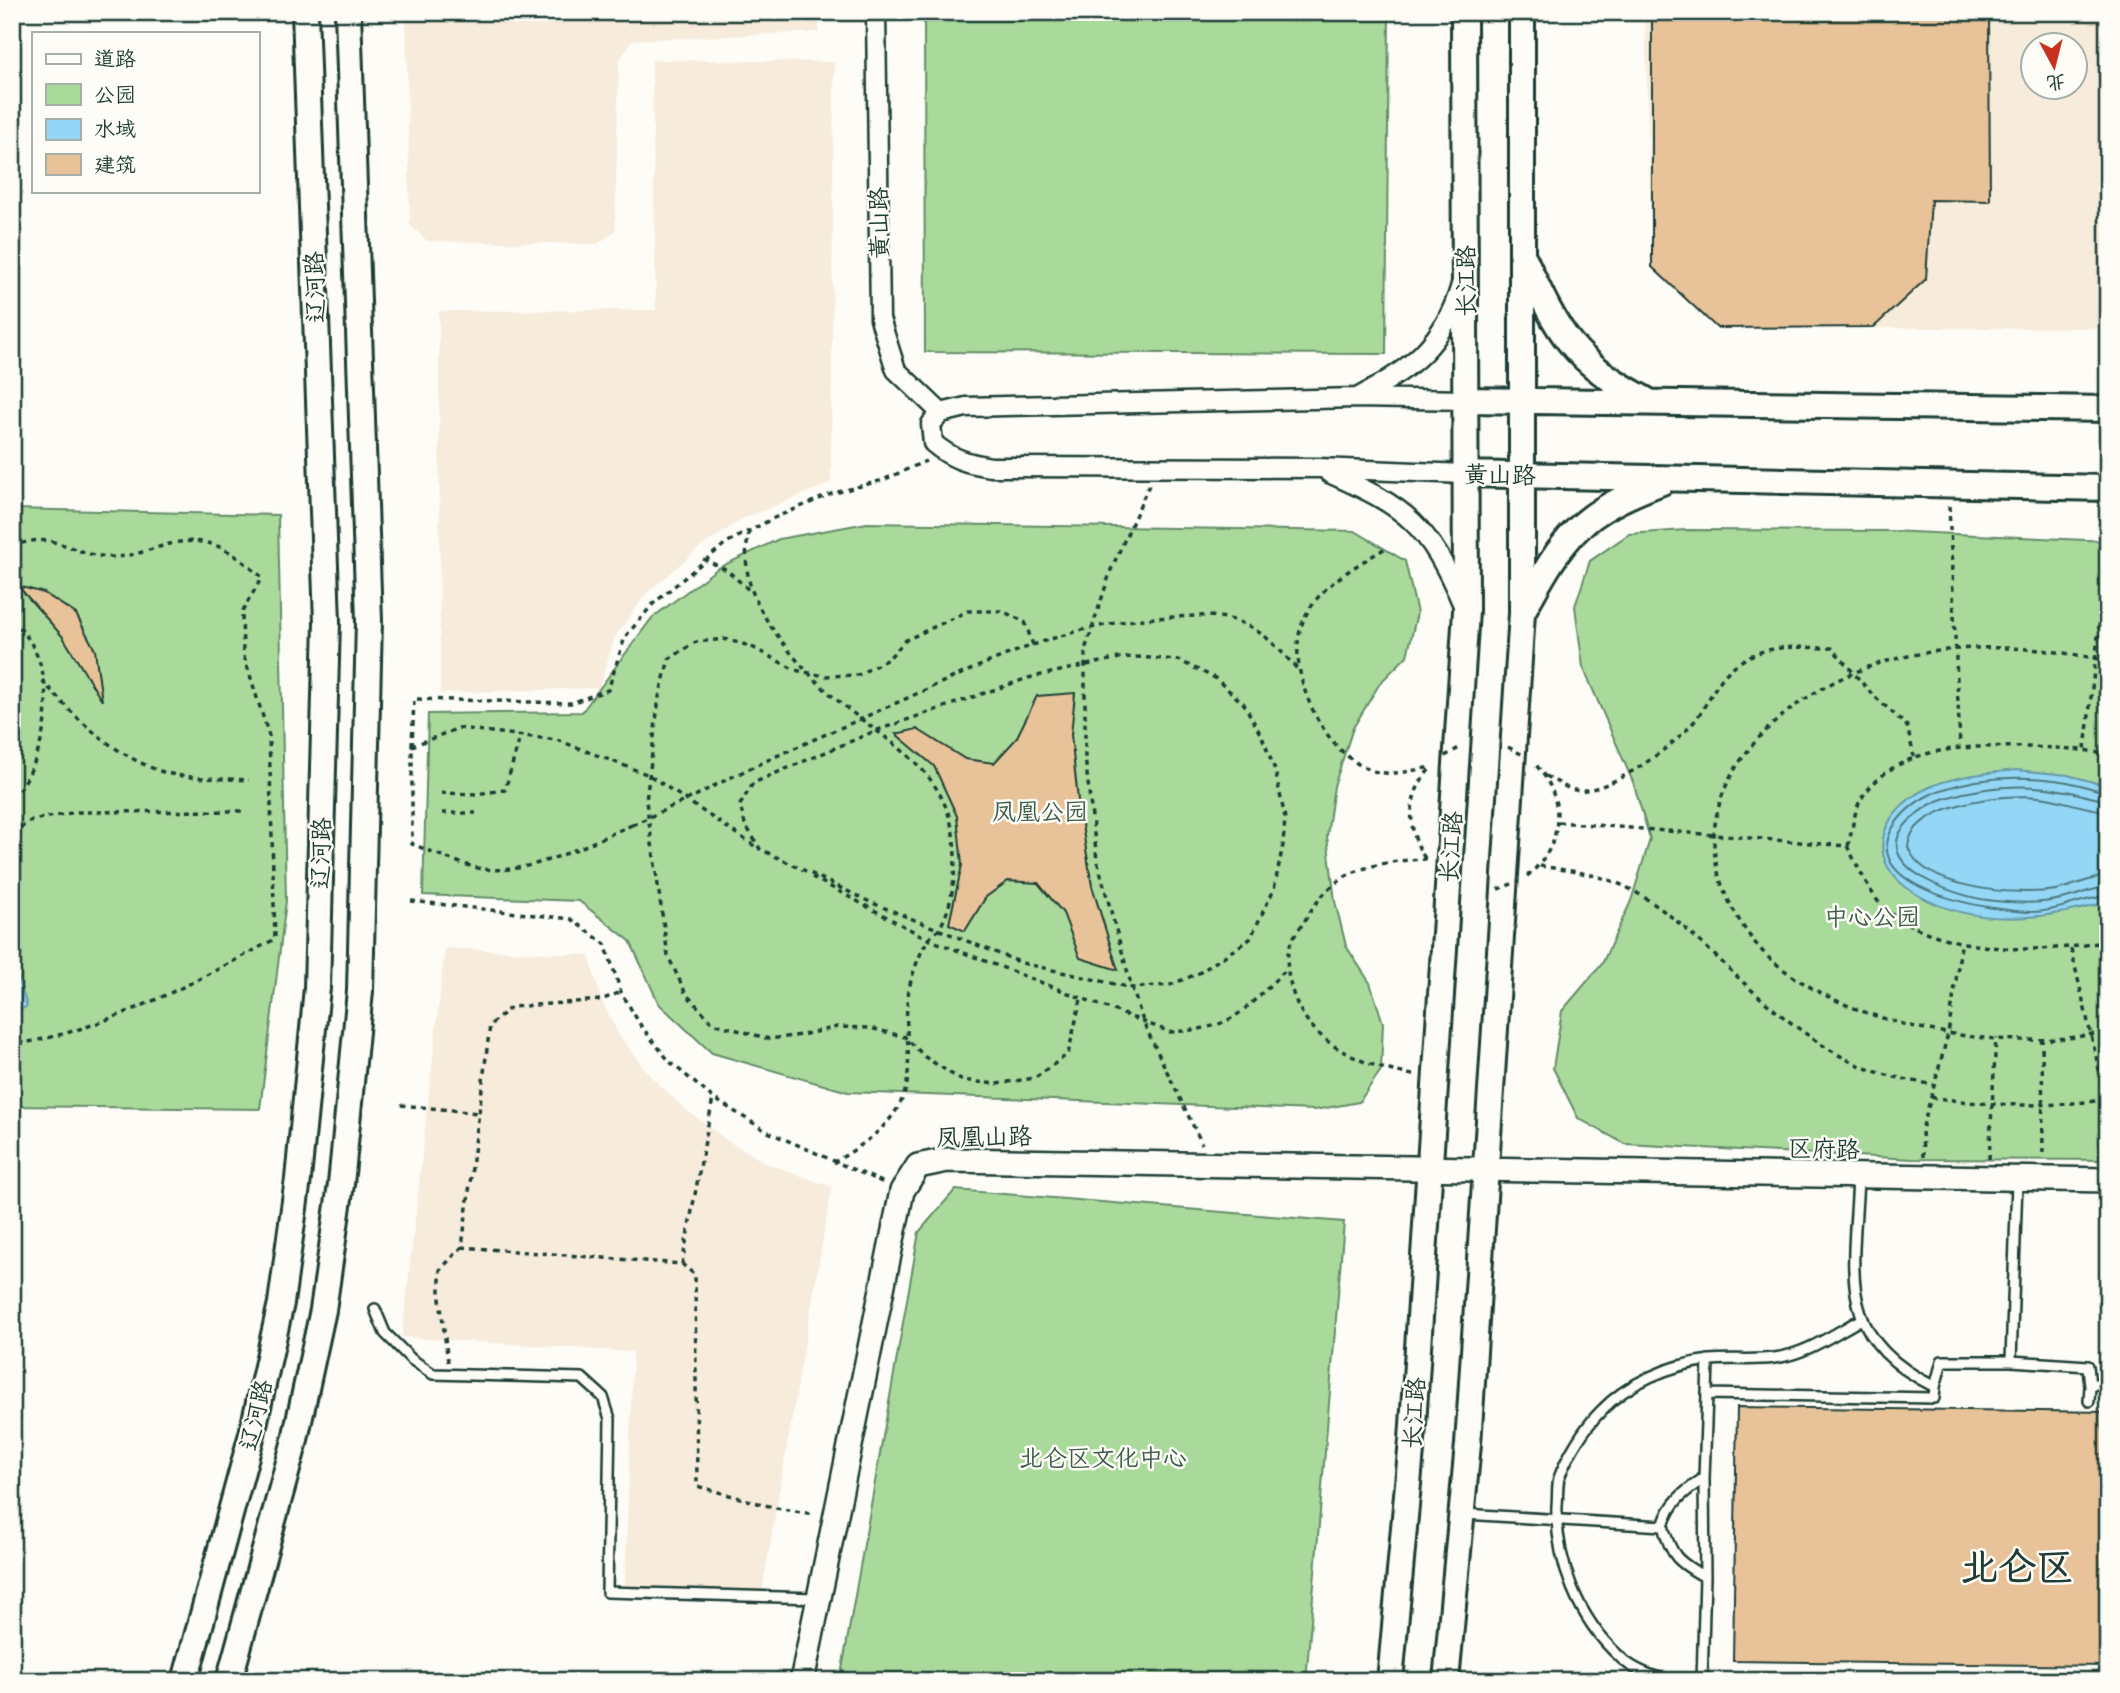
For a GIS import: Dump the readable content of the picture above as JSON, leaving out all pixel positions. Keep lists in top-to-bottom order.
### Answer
{
  "streets": {
    "main road": ["黄山路", "长江路", "辽河路"],
    "street": ["凤凰山路", "区府路"]
  },
  "crossings": [
    ["黄山路", "长江路"],
    ["长江路", "凤凰山路"],
    ["凤凰山路", "区府路"]
  ],
  "districts": ["北仑区"],
  "parks": ["凤凰公园", "中心公园", "北仑区文化中心"],
  "legend": [
    "道路",
    "公园",
    "水域",
    "建筑"
  ],
  "north": "bottom"
}
